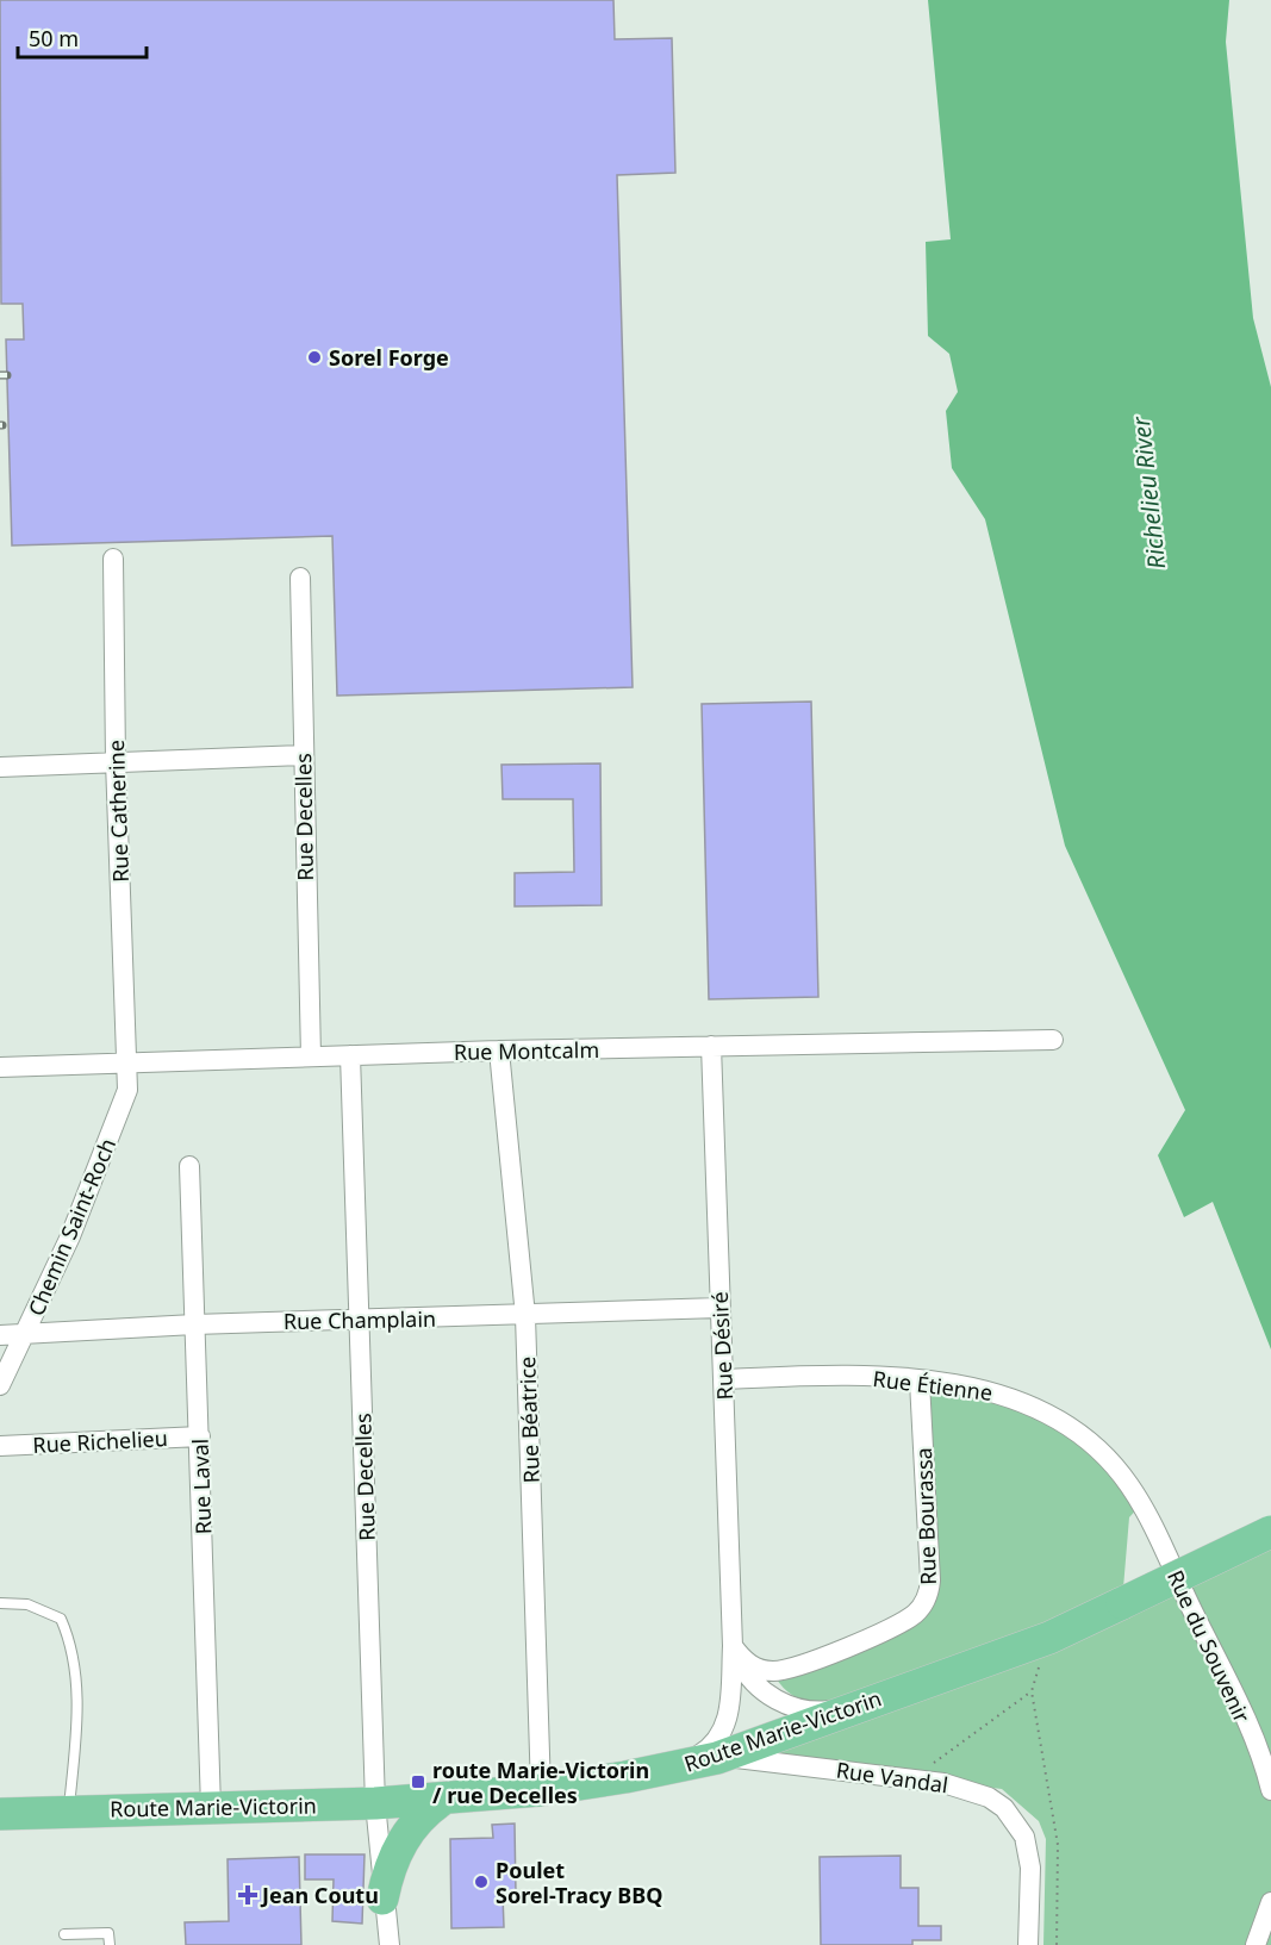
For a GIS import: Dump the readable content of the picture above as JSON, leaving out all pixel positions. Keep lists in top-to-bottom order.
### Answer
{
  "streets": {
    "main road": ["Route Marie-Victorin"],
    "street": [
      "Rue Catherine",
      "Rue Decelles",
      "Rue Montcalm",
      "Chemin Saint-Roch",
      "Rue Champlain",
      "Rue Désiré",
      "Rue Étienne",
      "Rue Béatrice",
      "Rue Richelieu",
      "Rue Laval",
      "Rue Bourassa",
      "Rue du Souvenir",
      "Rue Vandal"
    ]
  },
  "crossings": [
    ["Rue Catherine", "Rue Montcalm"],
    ["Rue Catherine", "Chemin Saint-Roch"],
    ["Rue Decelles", "Rue Montcalm"],
    ["Rue Decelles", "Rue Champlain"],
    ["Rue Decelles", "Route Marie-Victorin"],
    ["Rue Montcalm", "Chemin Saint-Roch"],
    ["Rue Montcalm", "Rue Désiré"],
    ["Rue Montcalm", "Rue Béatrice"],
    ["Chemin Saint-Roch", "Rue Champlain"],
    ["Rue Champlain", "Rue Désiré"],
    ["Rue Champlain", "Rue Béatrice"],
    ["Rue Champlain", "Rue Laval"],
    ["Rue Désiré", "Rue Étienne"],
    ["Rue Désiré", "Rue Bourassa"],
    ["Rue Désiré", "Route Marie-Victorin"],
    ["Rue Étienne", "Rue Bourassa"],
    ["Rue Étienne", "Rue du Souvenir"],
    ["Rue Béatrice", "Route Marie-Victorin"],
    ["Rue Richelieu", "Rue Laval"],
    ["Rue Laval", "Route Marie-Victorin"],
    ["Route Marie-Victorin", "Rue Vandal"]
  ],
  "water": ["Richelieu River"],
  "places": {
    "other": ["Sorel Forge", "Poulet Sorel-Tracy BBQ"],
    "transit": ["route Marie-Victorin / rue Decelles"],
    "health": ["Jean Coutu"]
  },
  "scale_bar": "50 m"
}
